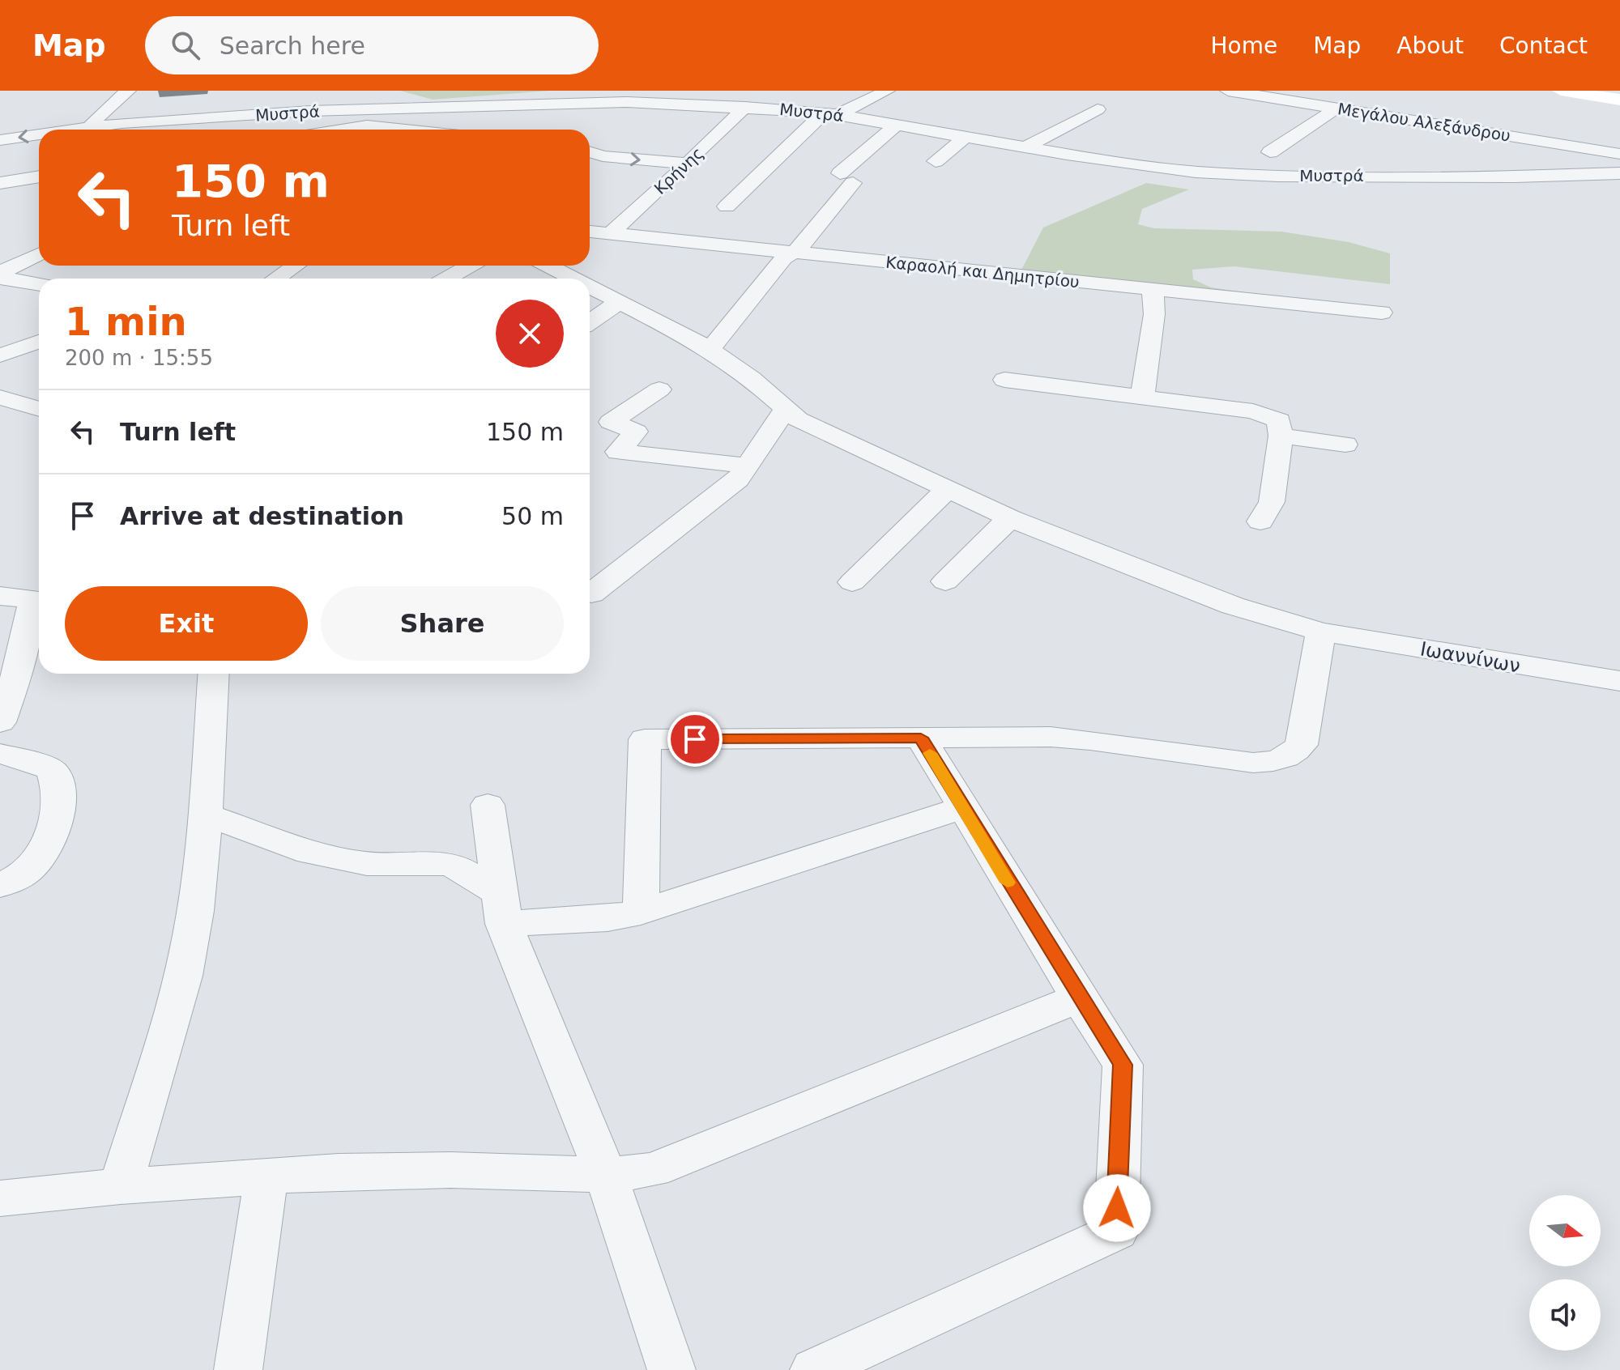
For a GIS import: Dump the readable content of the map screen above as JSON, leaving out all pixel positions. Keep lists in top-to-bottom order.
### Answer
{
  "streets": {
    "street": [
      "Μυστρά",
      "Μεγάλου Αλεξάνδρου",
      "Κρήνης",
      "Καραολή και Δημητρίου",
      "Ιωαννίνων"
    ]
  },
  "crossings": [
    ["Μυστρά", "Κρήνης"],
    ["Κρήνης", "Καραολή και Δημητρίου"]
  ],
  "north": "right",
  "page": {
    "header": "Map",
    "search": "Search here",
    "nav": [
      "Home",
      "Map",
      "About",
      "Contact"
    ],
    "turn": ["150 m", "Turn left"],
    "heading": ["1 min", "200 m · 15:55"],
    "list": [
      {
        "name": "Turn left",
        "value": "150 m"
      },
      {
        "name": "Arrive at destination",
        "value": "50 m"
      }
    ],
    "buttons": ["Exit", "Share"]
  }
}
